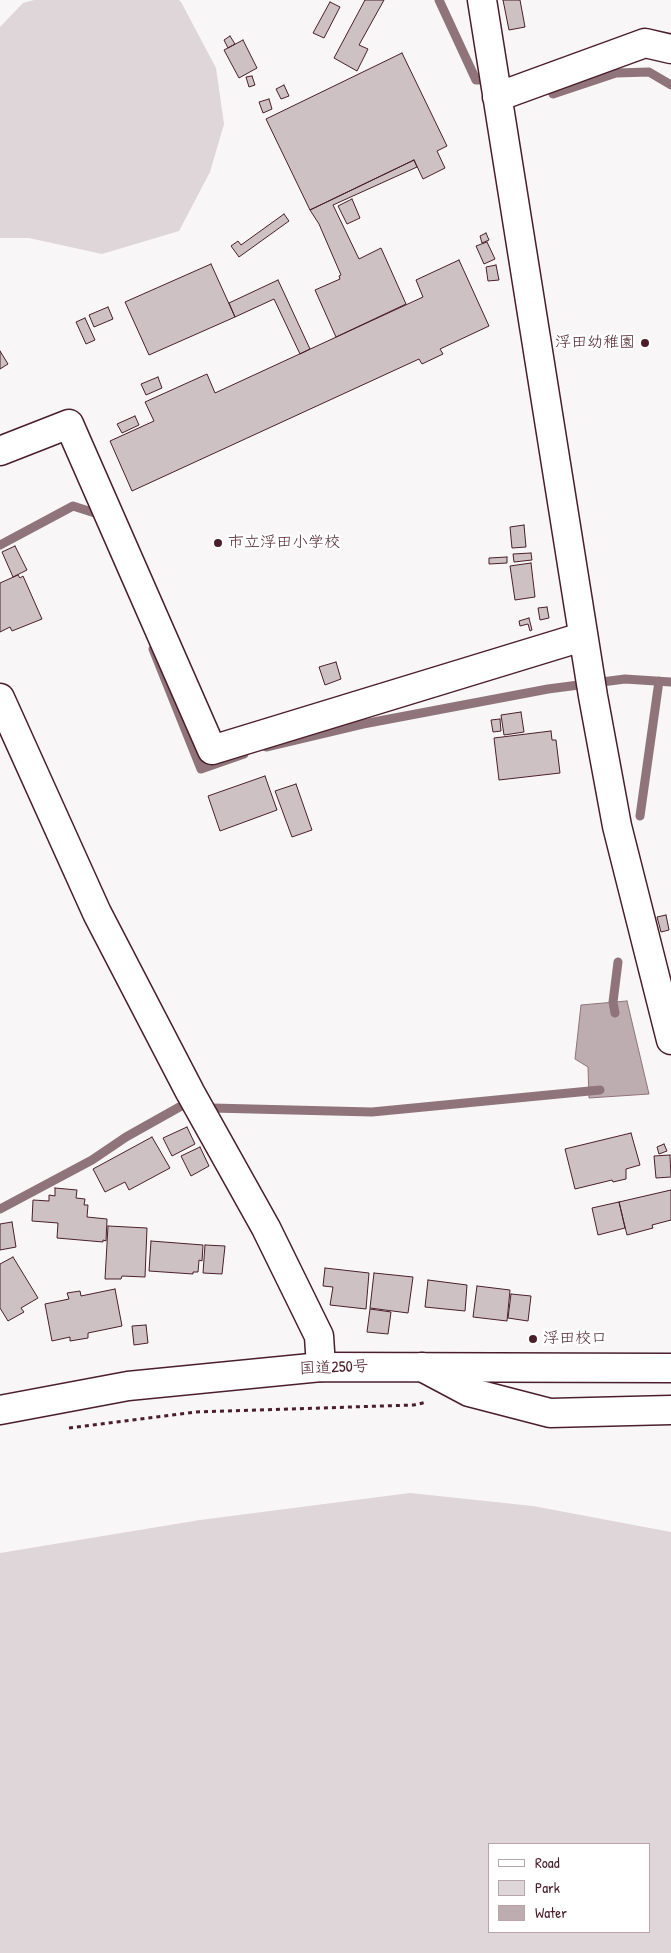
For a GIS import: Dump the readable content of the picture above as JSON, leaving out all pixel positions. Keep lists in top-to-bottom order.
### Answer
{
  "streets": {
    "main road": ["国道250号"]
  },
  "places": ["浮田幼稚園", "市立浮田小学校", "浮田校口"],
  "legend": ["Road", "Park", "Water"]
}
